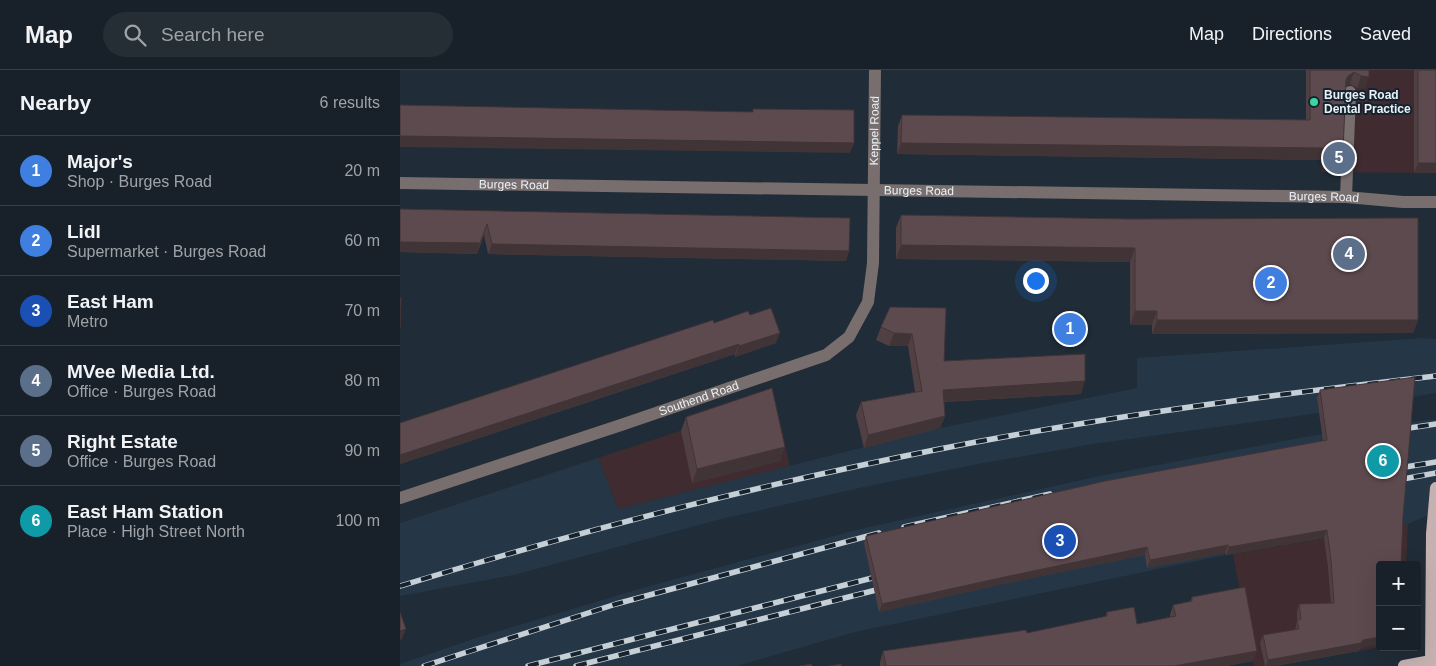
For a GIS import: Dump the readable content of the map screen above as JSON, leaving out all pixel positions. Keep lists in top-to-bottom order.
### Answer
{
  "streets": {
    "street": ["Keppel Road", "Burges Road", "Southend Road"]
  },
  "crossings": [
    ["Keppel Road", "Burges Road"],
    ["Keppel Road", "Southend Road"],
    ["Burges Road", "Southend Road"]
  ],
  "places": ["Burges Road Dental Practice"],
  "page": {
    "header": "Map",
    "search": "Search here",
    "nav": ["Map", "Directions", "Saved"],
    "heading": ["Nearby", "6 results"],
    "list": [
      {
        "mark": "1",
        "name": "Major's",
        "note": "Shop · Burges Road",
        "value": "20 m"
      },
      {
        "mark": "2",
        "name": "Lidl",
        "note": "Supermarket · Burges Road",
        "value": "60 m"
      },
      {
        "mark": "3",
        "name": "East Ham",
        "note": "Metro",
        "value": "70 m"
      },
      {
        "mark": "4",
        "name": "MVee Media Ltd.",
        "note": "Office · Burges Road",
        "value": "80 m"
      },
      {
        "mark": "5",
        "name": "Right Estate",
        "note": "Office · Burges Road",
        "value": "90 m"
      },
      {
        "mark": "6",
        "name": "East Ham Station",
        "note": "Place · High Street North",
        "value": "100 m"
      }
    ],
    "pins": [
      "5",
      "4",
      "2",
      "1",
      "6",
      "3"
    ],
    "map_buttons": ["+", "−"]
  }
}
